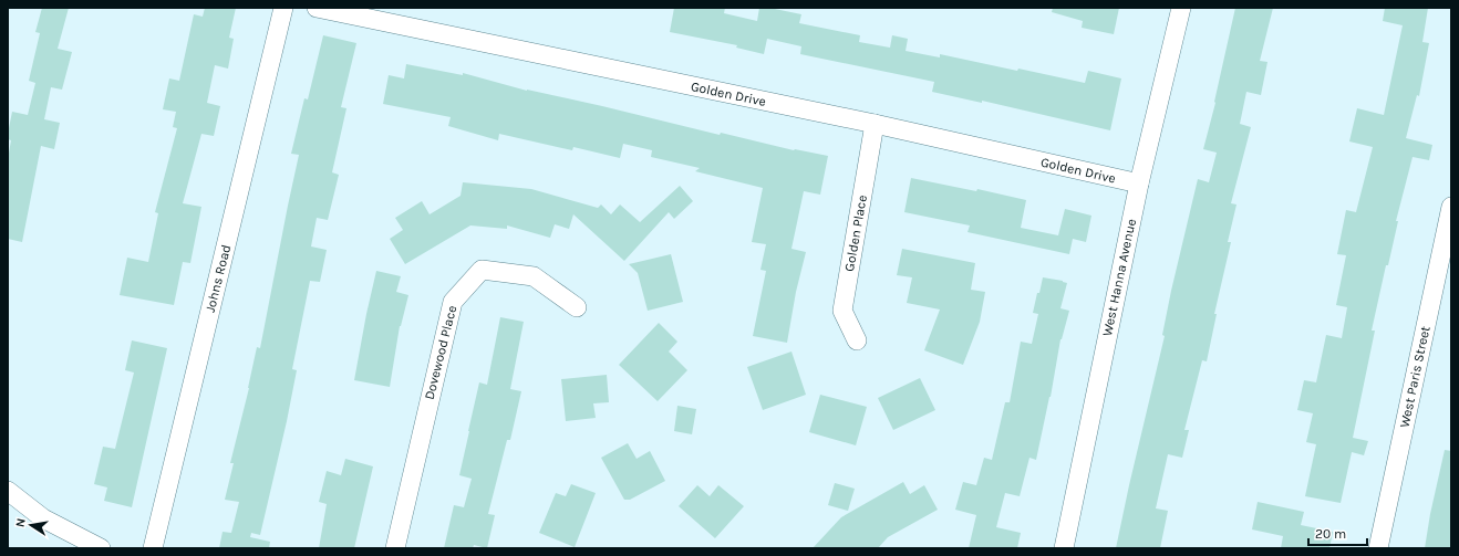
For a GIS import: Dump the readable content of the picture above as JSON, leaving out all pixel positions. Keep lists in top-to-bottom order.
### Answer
{
  "streets": {
    "street": [
      "Golden Drive",
      "Golden Place",
      "West Hanna Avenue",
      "Johns Road",
      "Dovewood Place",
      "West Paris Street"
    ]
  },
  "crossings": [
    ["Golden Drive", "Golden Place"],
    ["Golden Drive", "West Hanna Avenue"]
  ],
  "scale_bar": "20 m",
  "north": "left"
}
